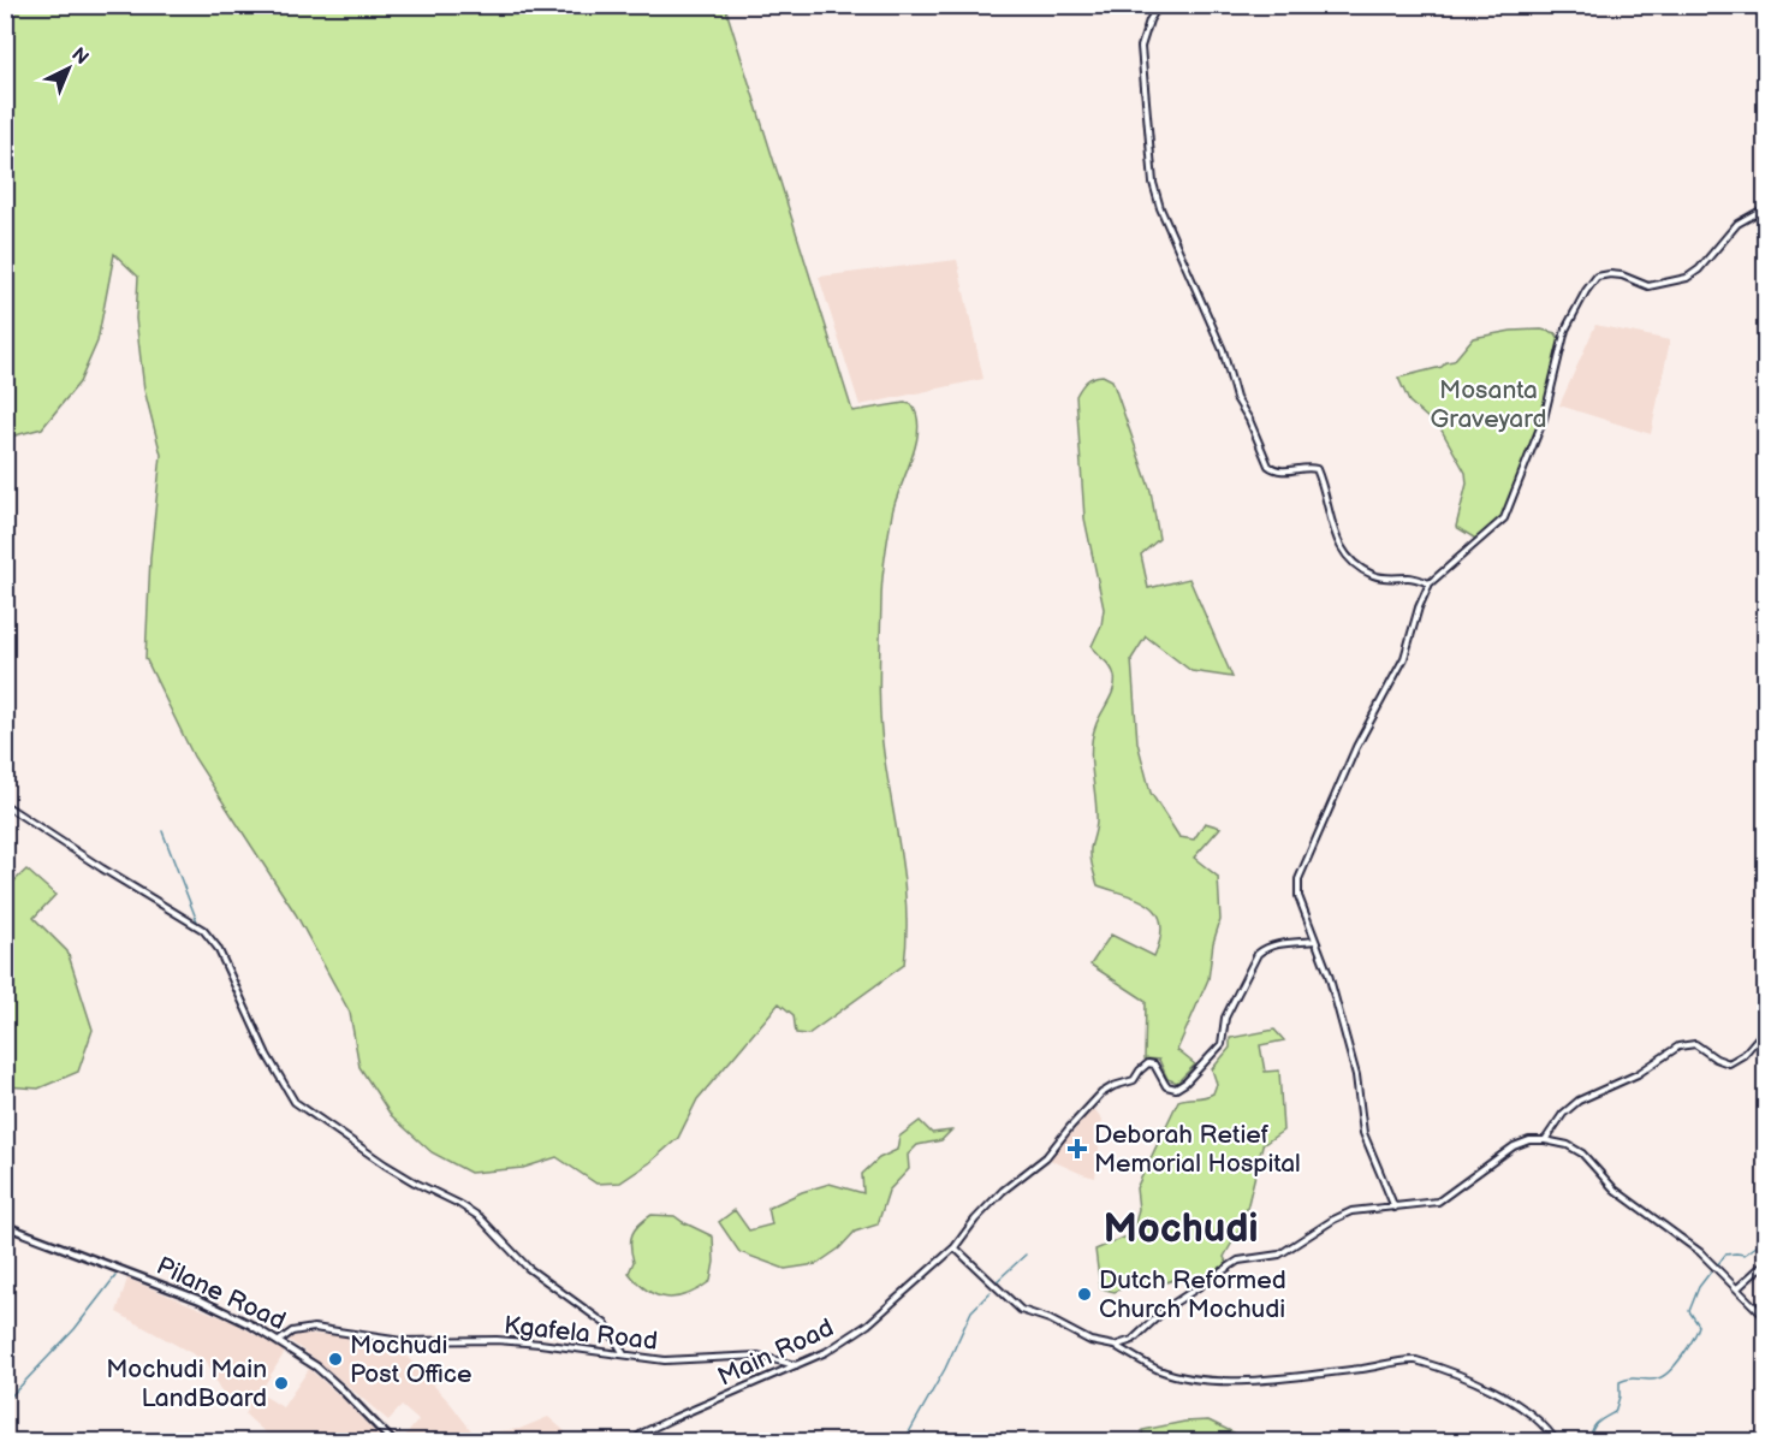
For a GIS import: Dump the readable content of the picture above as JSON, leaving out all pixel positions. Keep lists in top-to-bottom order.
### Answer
{
  "streets": {
    "main road": ["Pilane Road"],
    "street": ["Kgafela Road", "Main Road"]
  },
  "crossings": [
    ["Pilane Road", "Kgafela Road"],
    ["Kgafela Road", "Main Road"]
  ],
  "districts": ["Mochudi"],
  "parks": ["Mosanta Graveyard"],
  "places": {
    "health": ["Deborah Retief Memorial Hospital"],
    "other": ["Dutch Reformed Church Mochudi", "Mochudi Post Office", "Mochudi Main LandBoard"]
  },
  "north": "top right"
}
